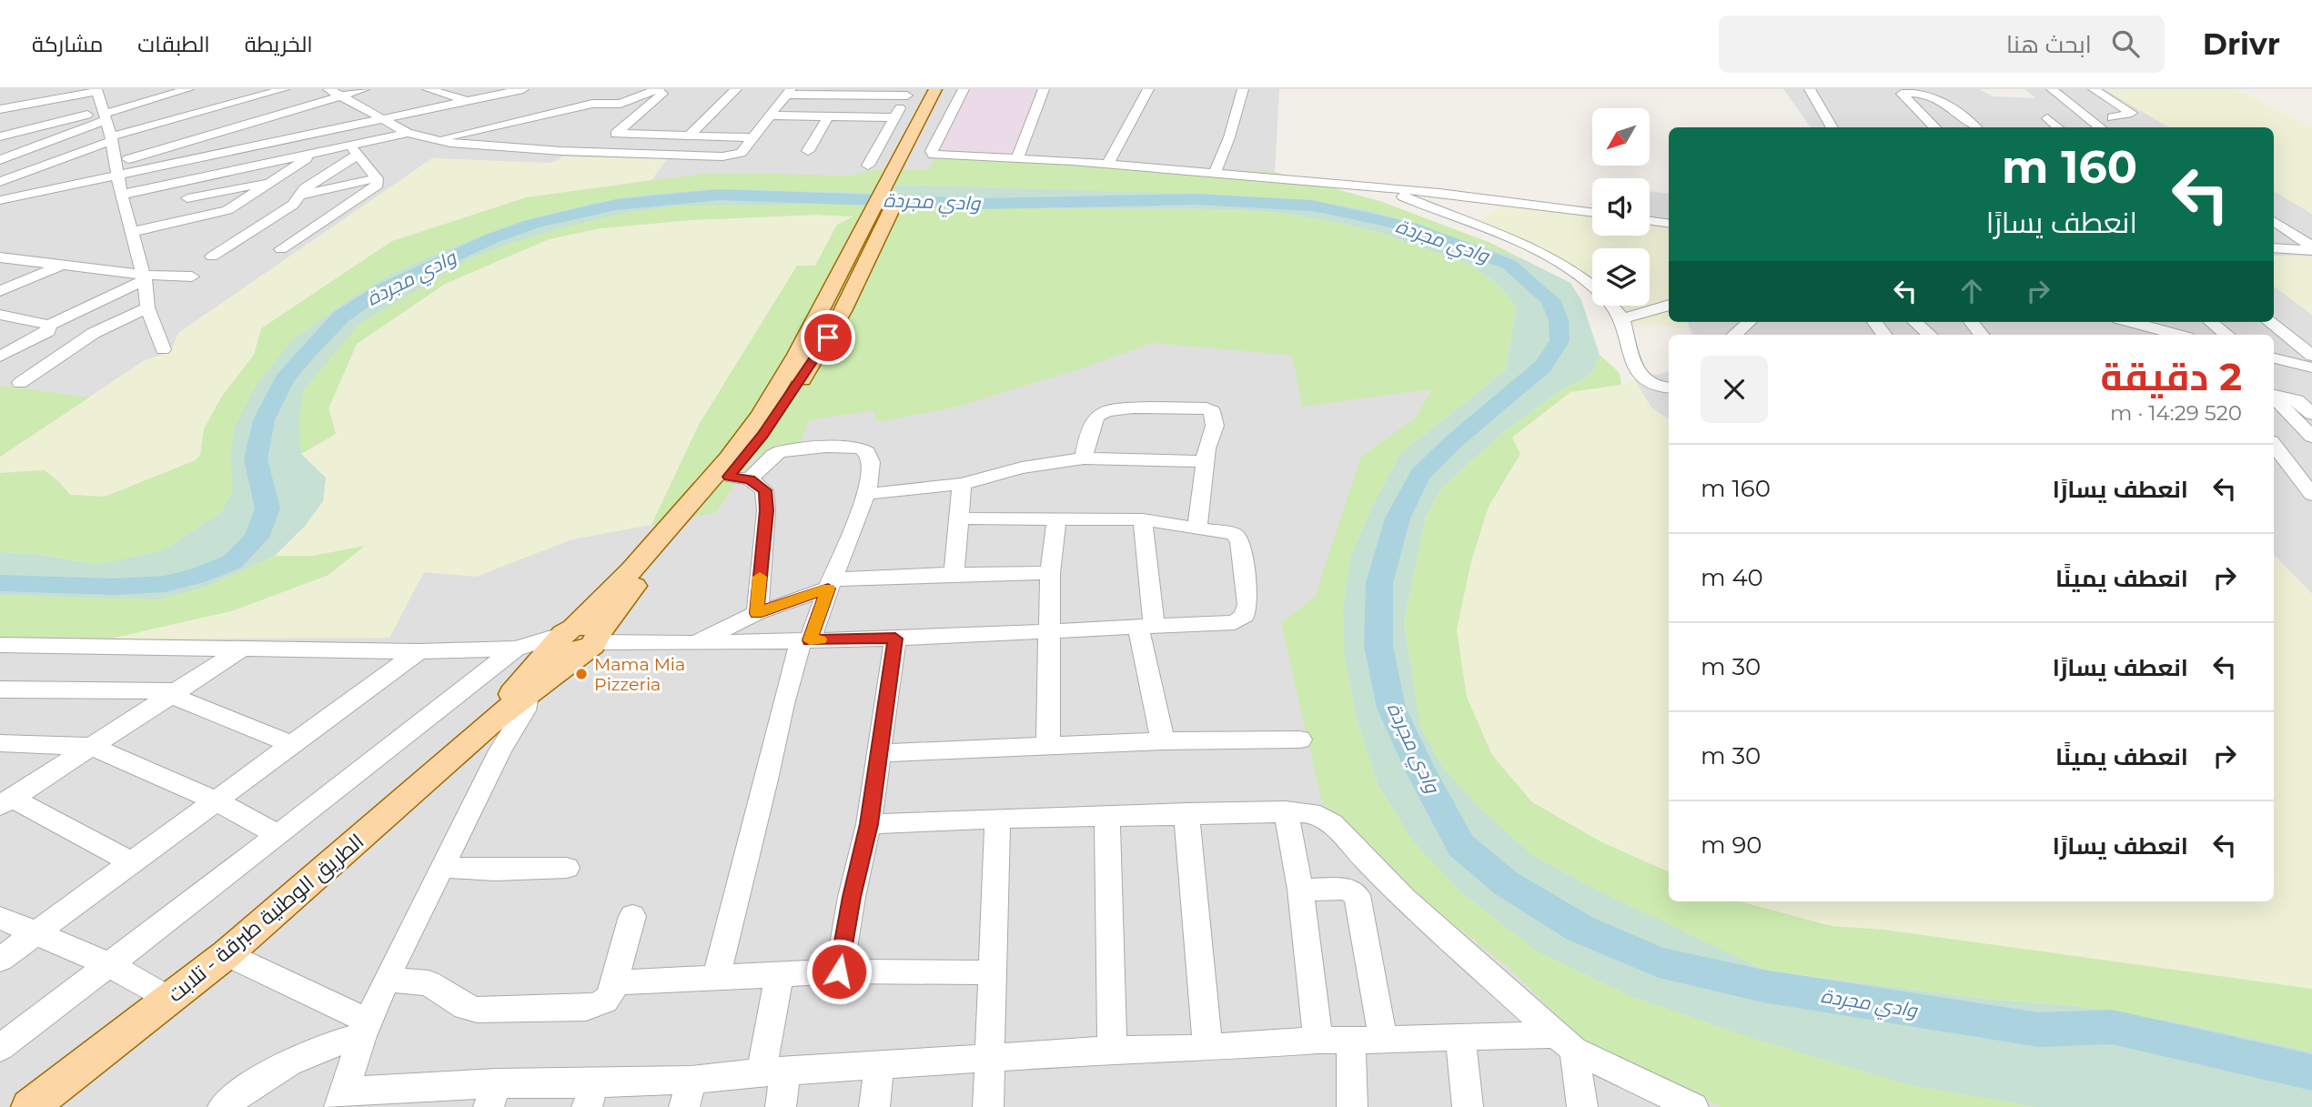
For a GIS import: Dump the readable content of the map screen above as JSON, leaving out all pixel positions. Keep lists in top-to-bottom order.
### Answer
{
  "streets": {
    "main road": ["الطريق الوطنية طبرقة - تلابت"]
  },
  "water": ["وادي مجردة"],
  "places": ["Mama Mia Pizzeria"],
  "north": "bottom left",
  "page": {
    "header": "Drivr",
    "search": "ابحث هنا",
    "nav": ["الخريطة", "الطبقات", "مشاركة"],
    "turn": ["160 m", "انعطف يسارًا"],
    "heading": ["2 دقيقة", "520 m · 14:29"],
    "list": [
      {
        "name": "انعطف يسارًا",
        "value": "160 m"
      },
      {
        "name": "انعطف يمينًا",
        "value": "40 m"
      },
      {
        "name": "انعطف يسارًا",
        "value": "30 m"
      },
      {
        "name": "انعطف يمينًا",
        "value": "30 m"
      },
      {
        "name": "انعطف يسارًا",
        "value": "90 m"
      }
    ]
  }
}
